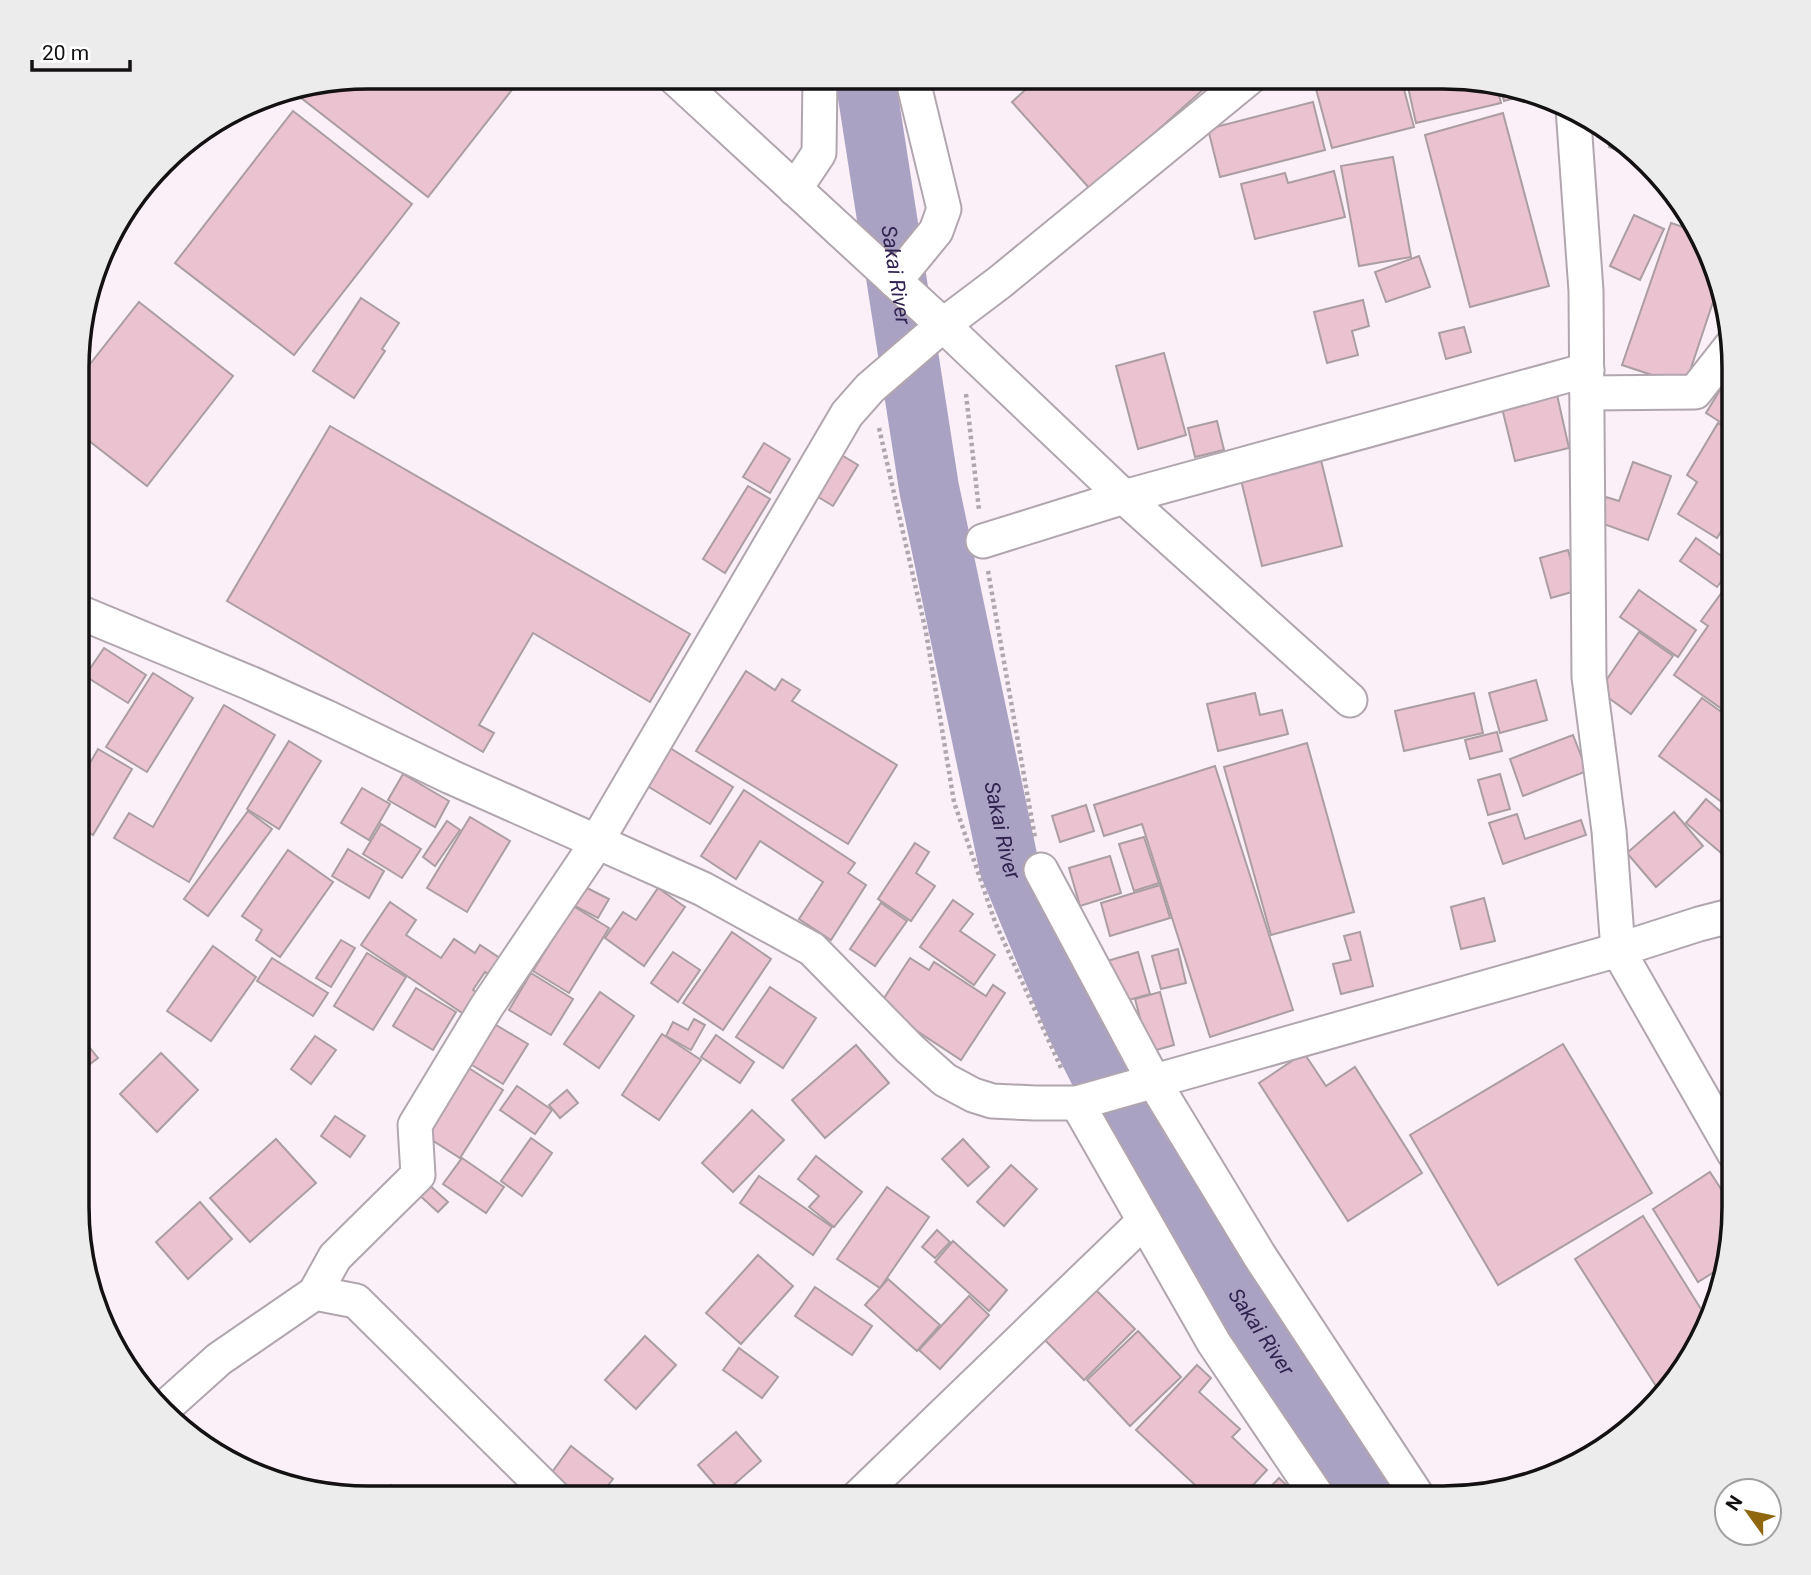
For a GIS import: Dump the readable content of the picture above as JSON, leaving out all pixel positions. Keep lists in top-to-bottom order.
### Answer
{
  "water": ["Sakai River"],
  "scale_bar": "20 m",
  "north": "top left"
}
